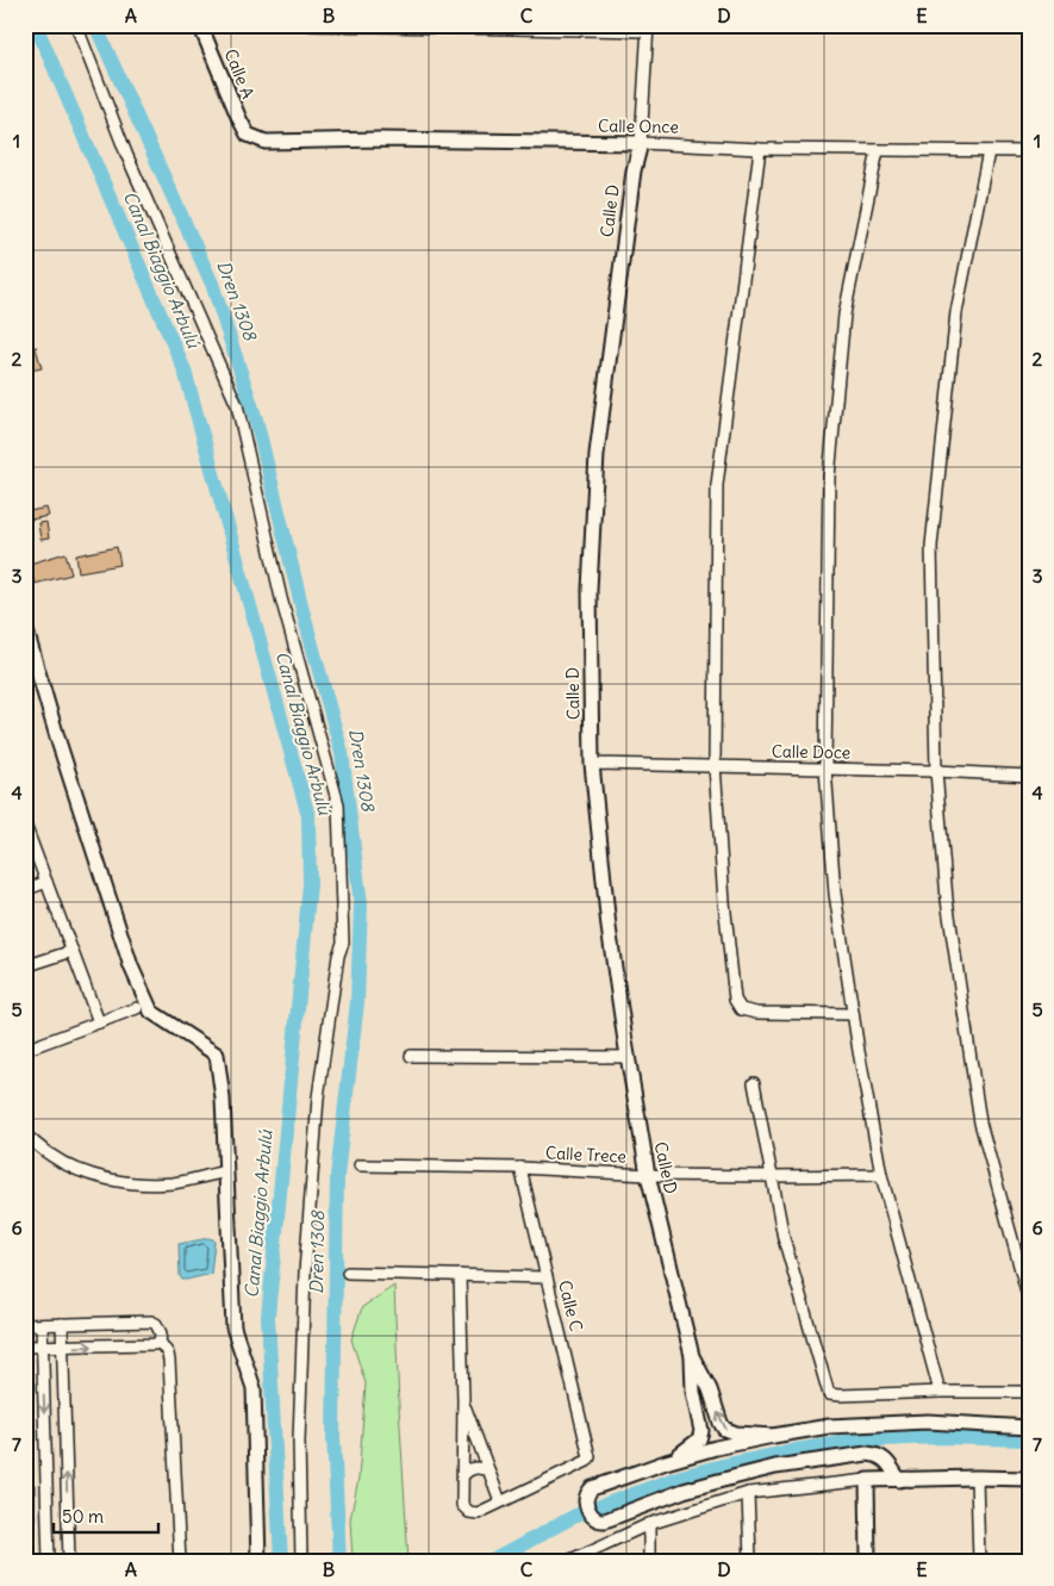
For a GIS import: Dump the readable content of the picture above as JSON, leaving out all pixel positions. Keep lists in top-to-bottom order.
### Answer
{
  "streets": {
    "street": [
      "Calle A",
      "Calle Once",
      "Calle D",
      "Calle Doce",
      "Calle Trece",
      "Calle C"
    ]
  },
  "crossings": [
    ["Calle A", "Calle Once"],
    ["Calle Once", "Calle D"],
    ["Calle D", "Calle Doce"],
    ["Calle D", "Calle Trece"],
    ["Calle Trece", "Calle C"]
  ],
  "water": ["Canal Biaggio Arbulú", "Dren 1308"],
  "scale_bar": "50 m",
  "grid": {
    "columns": [
      "A",
      "B",
      "C",
      "D",
      "E"
    ],
    "rows": [
      "1",
      "2",
      "3",
      "4",
      "5",
      "6",
      "7"
    ]
  }
}
